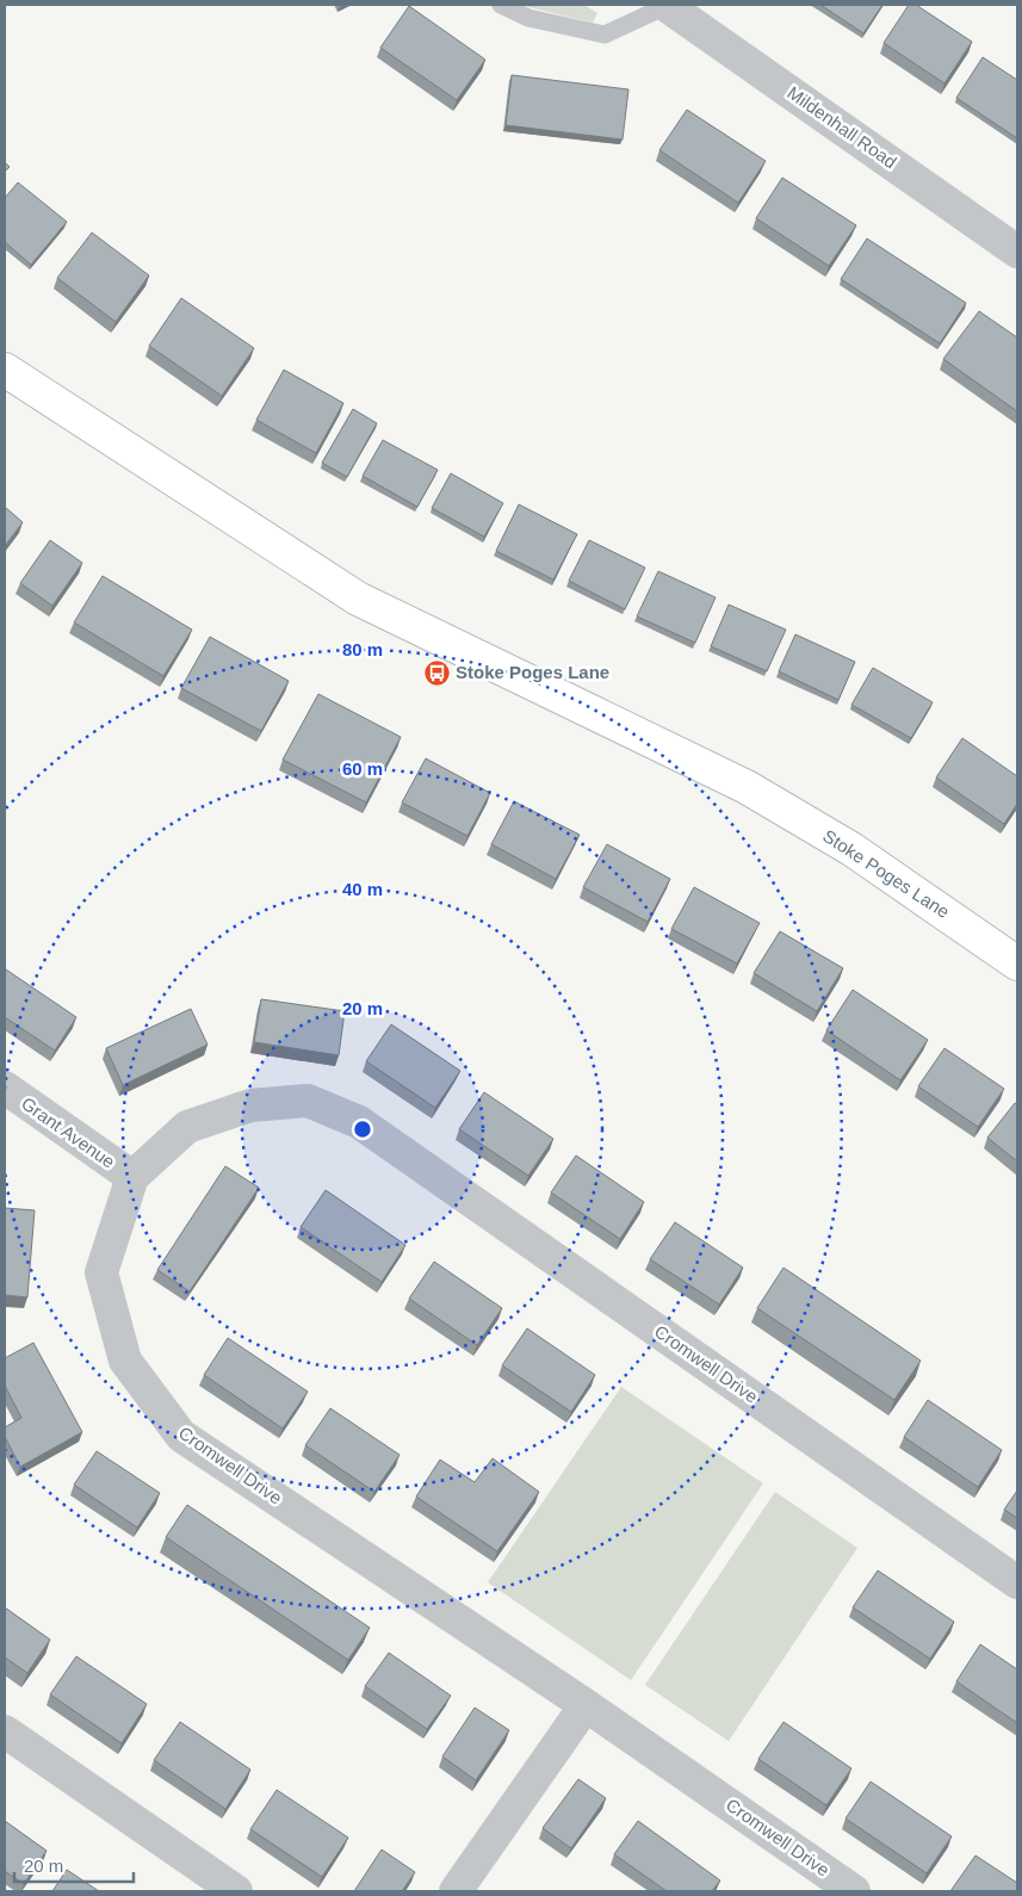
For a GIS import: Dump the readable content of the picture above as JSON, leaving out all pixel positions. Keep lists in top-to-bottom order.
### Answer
{
  "streets": {
    "street": [
      "Mildenhall Road",
      "Stoke Poges Lane",
      "Grant Avenue",
      "Cromwell Drive"
    ]
  },
  "crossings": [
    ["Grant Avenue", "Cromwell Drive"]
  ],
  "places": {
    "bus stop": ["Stoke Poges Lane"]
  },
  "scale_bar": "20 m",
  "rings": [
    "80 m",
    "60 m",
    "40 m",
    "20 m"
  ]
}
